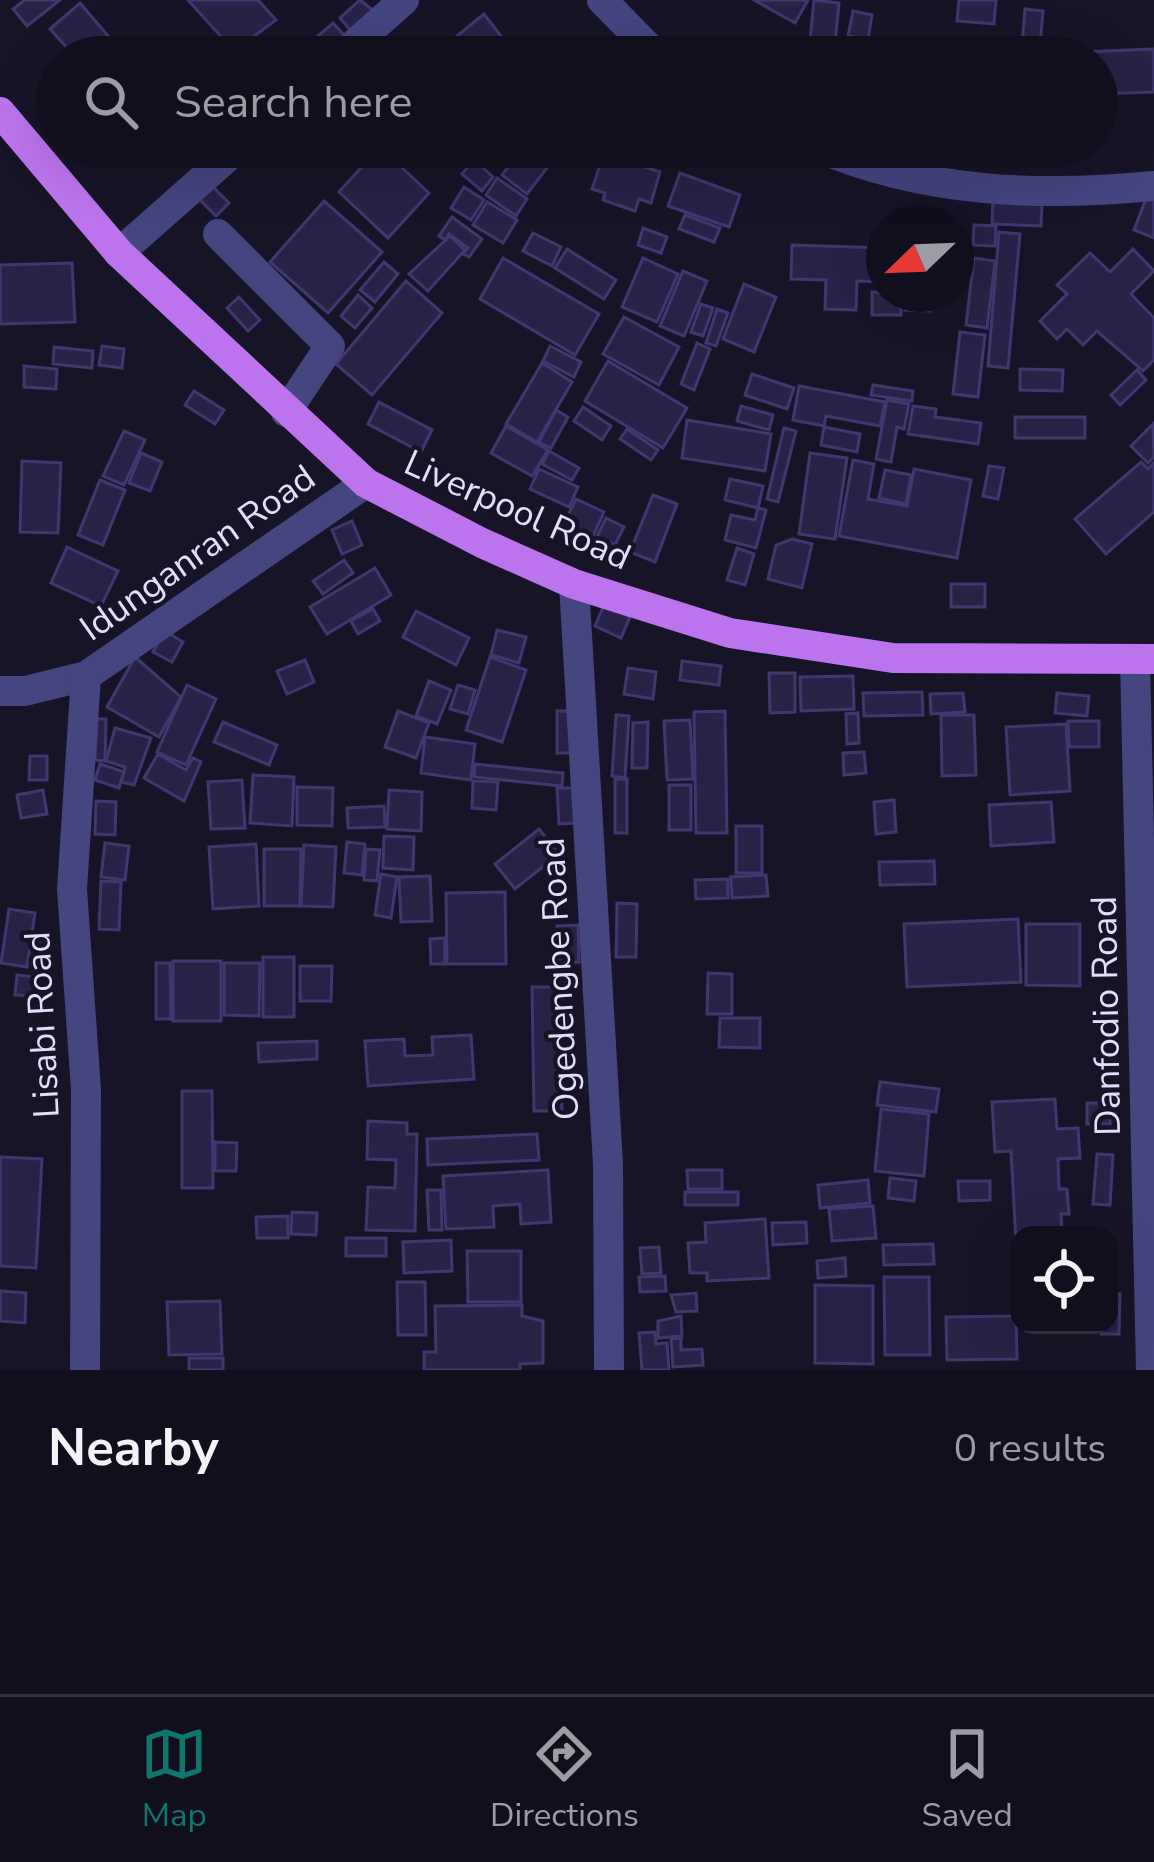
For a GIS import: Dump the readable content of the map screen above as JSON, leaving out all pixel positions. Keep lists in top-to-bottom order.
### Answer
{
  "streets": {
    "main road": ["Liverpool Road"],
    "street": [
      "Idunganran Road",
      "Ogedengbe Road",
      "Danfodio Road",
      "Lisabi Road"
    ]
  },
  "crossings": [
    ["Liverpool Road", "Idunganran Road"],
    ["Liverpool Road", "Ogedengbe Road"],
    ["Liverpool Road", "Danfodio Road"],
    ["Idunganran Road", "Lisabi Road"]
  ],
  "north": "bottom left",
  "page": {
    "search": "Search here",
    "heading": ["Nearby", "0 results"],
    "nav": ["Map", "Directions", "Saved"]
  }
}
